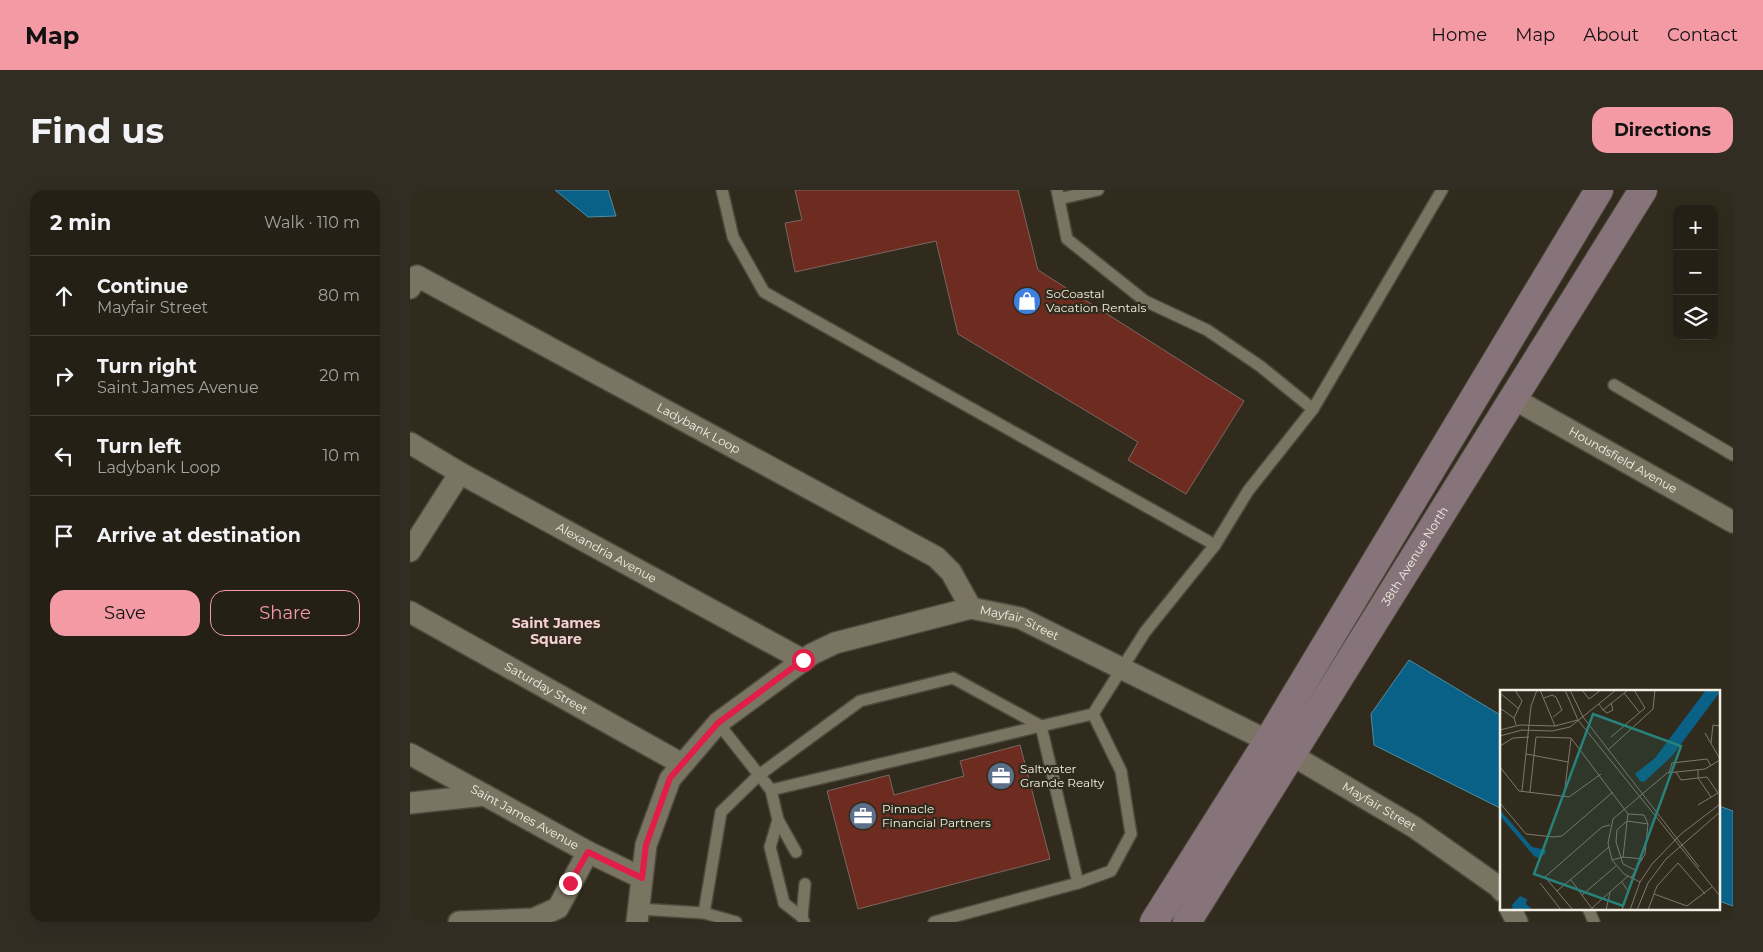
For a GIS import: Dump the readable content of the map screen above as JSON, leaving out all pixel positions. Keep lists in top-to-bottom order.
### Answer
{
  "streets": {
    "main road": ["38th Avenue North"],
    "street": [
      "Ladybank Loop",
      "Houndsfield Avenue",
      "Alexandria Avenue",
      "Mayfair Street",
      "Saturday Street",
      "Saint James Avenue"
    ]
  },
  "crossings": [
    ["Ladybank Loop", "Mayfair Street"],
    ["Houndsfield Avenue", "38th Avenue North"],
    ["Alexandria Avenue", "Mayfair Street"],
    ["38th Avenue North", "Mayfair Street"],
    ["Mayfair Street", "Saturday Street"],
    ["Mayfair Street", "Saint James Avenue"]
  ],
  "districts": ["Saint James Square"],
  "places": {
    "shop": ["SoCoastal Vacation Rentals"],
    "office": ["Saltwater Grande Realty", "Pinnacle Financial Partners"]
  },
  "page": {
    "header": "Map",
    "nav": [
      "Home",
      "Map",
      "About",
      "Contact"
    ],
    "buttons": [
      "Directions",
      ["Save", "Share"]
    ],
    "title": "Find us",
    "heading": ["2 min", "Walk · 110 m"],
    "map_buttons": ["+", "−"],
    "list": [
      ["Continue", "Mayfair Street", "80 m"],
      ["Turn right", "Saint James Avenue", "20 m"],
      ["Turn left", "Ladybank Loop", "10 m"],
      "Arrive at destination"
    ]
  }
}
